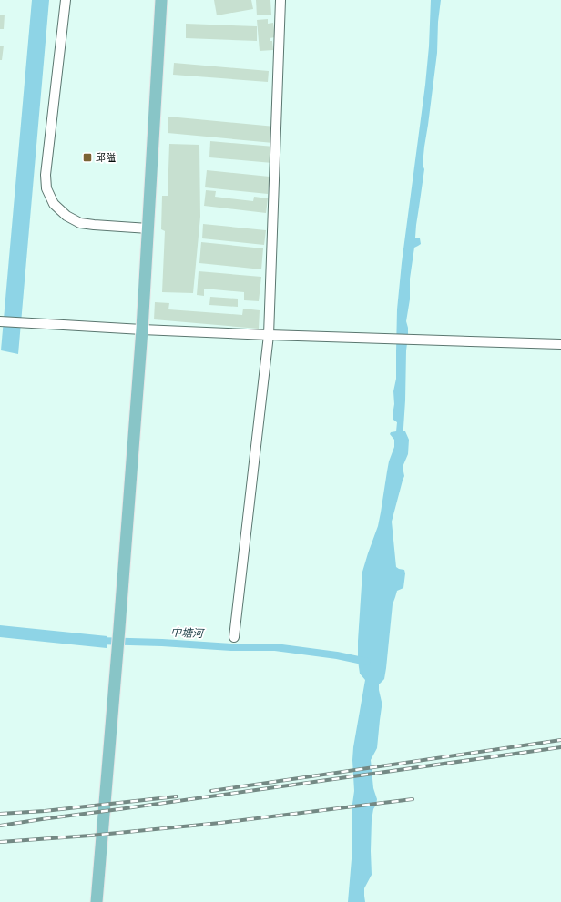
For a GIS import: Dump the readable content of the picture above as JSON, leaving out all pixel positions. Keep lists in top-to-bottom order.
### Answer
{
  "water": ["中塘河"],
  "places": {
    "transit": ["邱隘"]
  }
}
